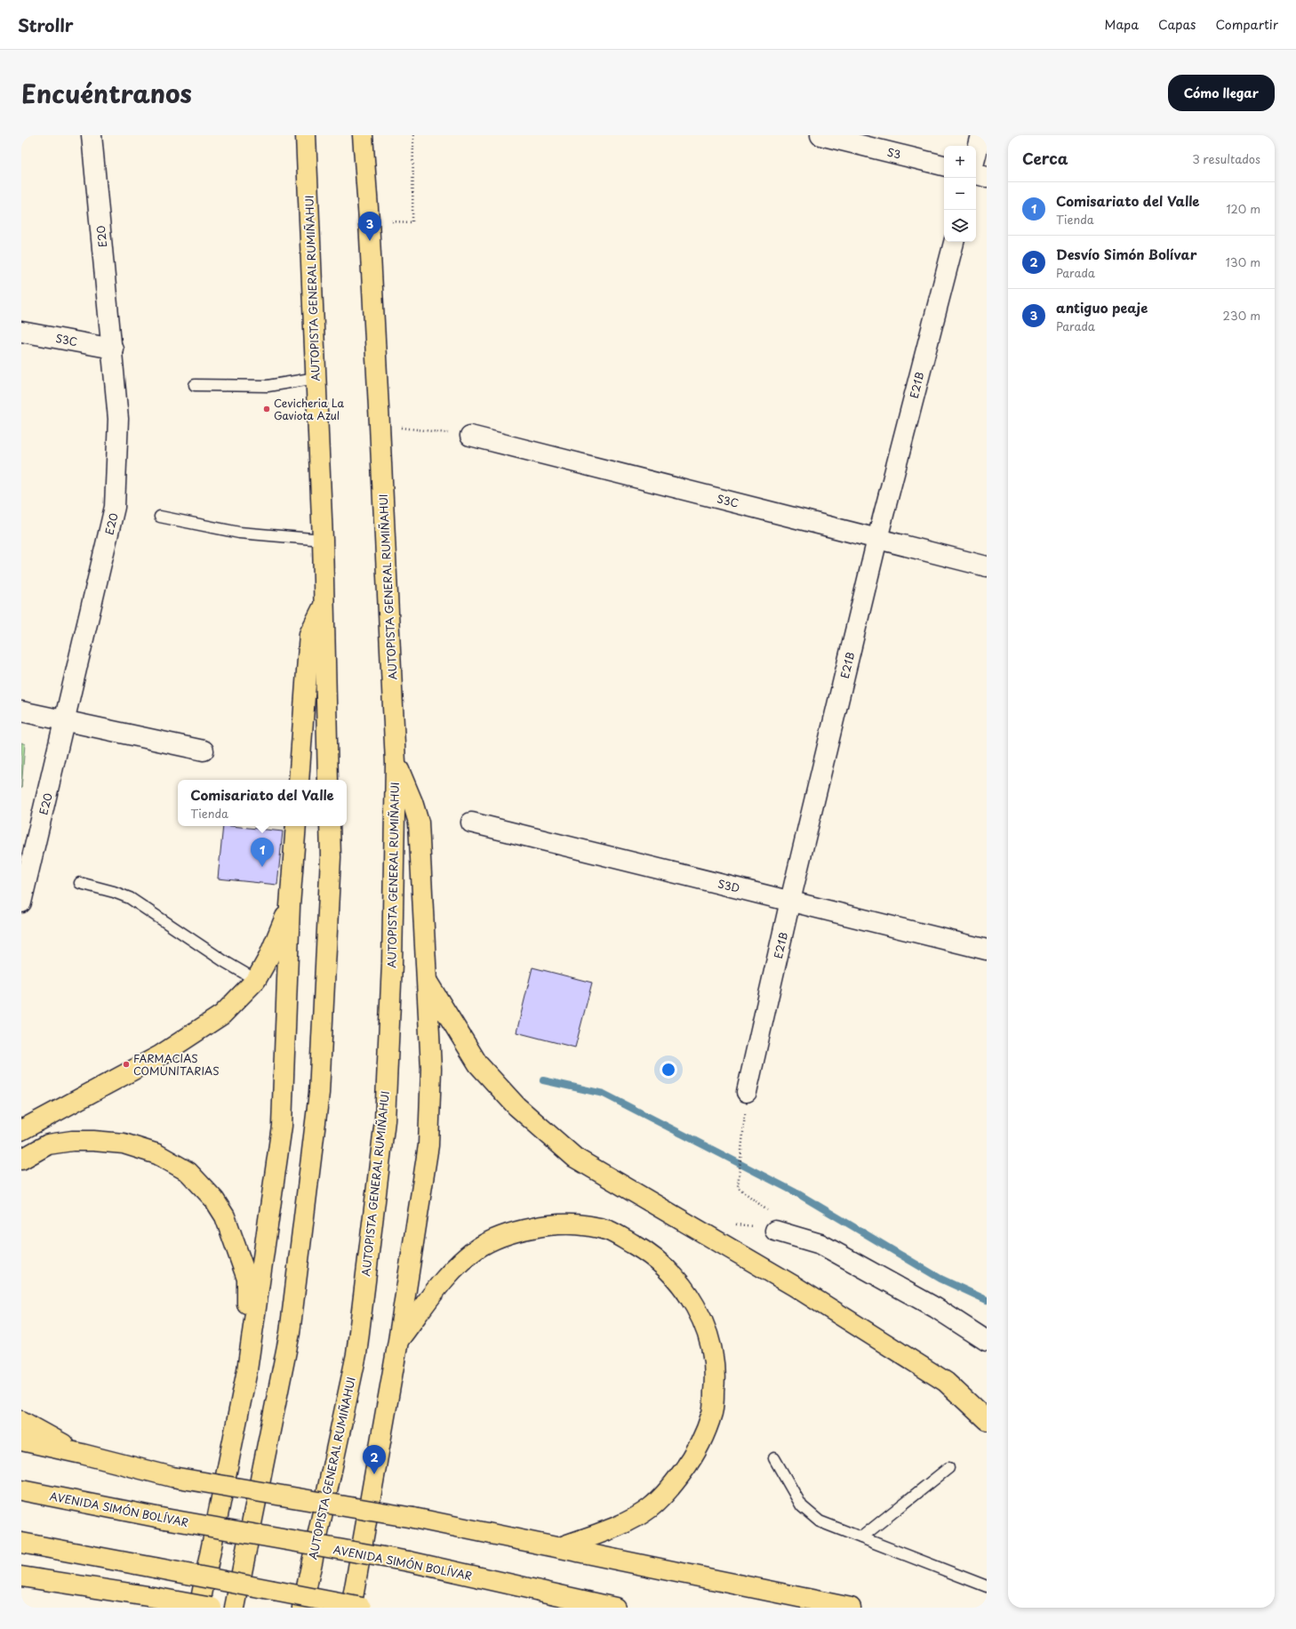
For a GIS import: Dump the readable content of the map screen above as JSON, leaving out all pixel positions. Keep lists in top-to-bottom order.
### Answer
{
  "streets": {
    "highway": ["AUTOPISTA GENERAL RUMIÑAHUI", "AVENIDA SIMÓN BOLÍVAR"],
    "street": [
      "S3",
      "E20",
      "S3C",
      "E21B",
      "S3D"
    ]
  },
  "crossings": [
    ["E20", "S3C"],
    ["S3C", "E21B"],
    ["E21B", "S3D"]
  ],
  "places": ["Cevicheria La Gaviota Azul", "FARMACIAS COMUNITARIAS"],
  "page": {
    "header": "Strollr",
    "nav": ["Mapa", "Capas", "Compartir"],
    "title": "Encuéntranos",
    "buttons": "Cómo llegar",
    "heading": ["Cerca", "3 resultados"],
    "map_buttons": ["+", "−"],
    "list": [
      {
        "mark": "1",
        "name": "Comisariato del Valle",
        "note": "Tienda",
        "value": "120 m"
      },
      {
        "mark": "2",
        "name": "Desvío Simón Bolívar",
        "note": "Parada",
        "value": "130 m"
      },
      {
        "mark": "3",
        "name": "antiguo peaje",
        "note": "Parada",
        "value": "230 m"
      }
    ],
    "pins": ["3", "1", "2"],
    "popup": ["Comisariato del Valle", "Tienda"]
  }
}
